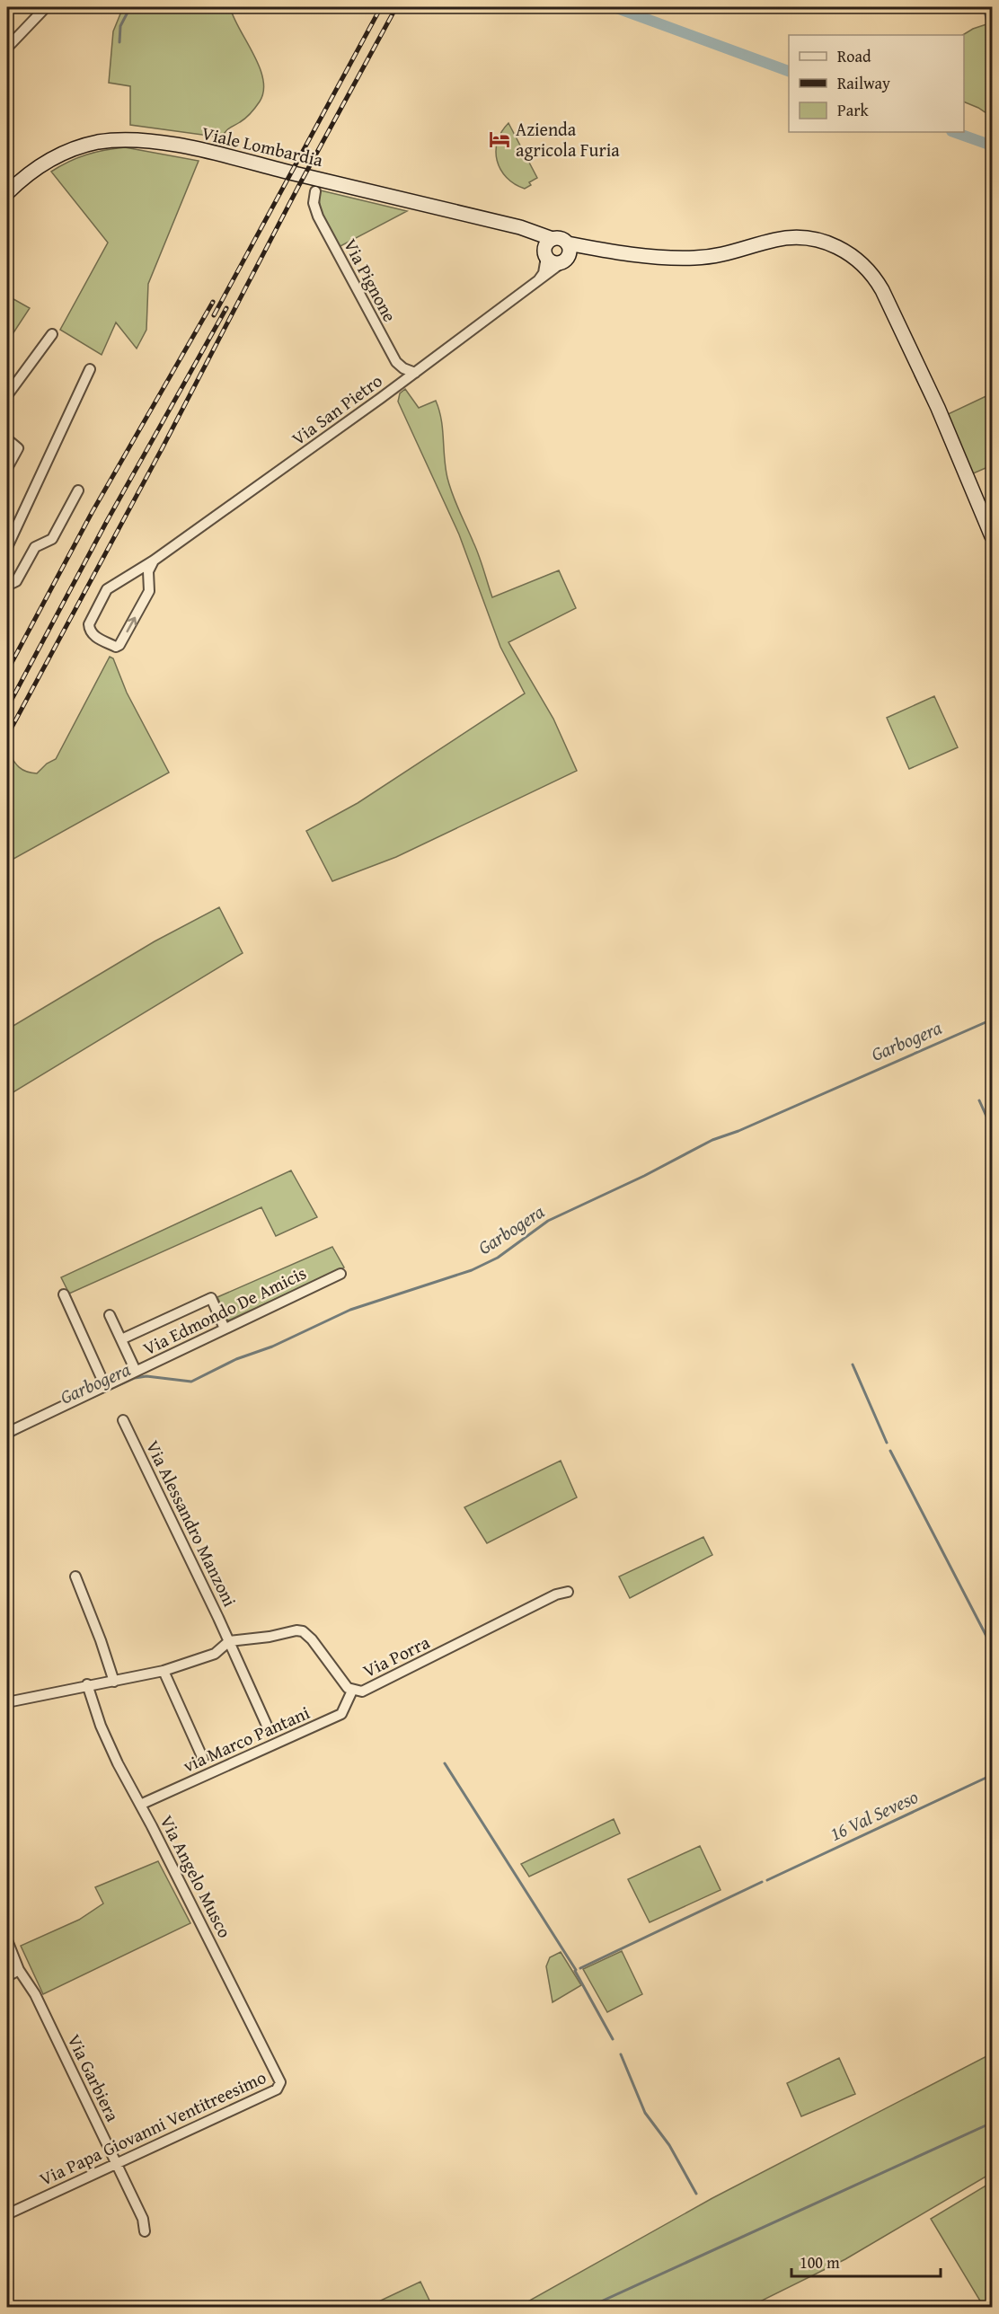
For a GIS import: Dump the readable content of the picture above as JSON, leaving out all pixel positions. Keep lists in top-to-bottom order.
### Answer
{
  "streets": {
    "street": [
      "Viale Lombardia",
      "Via Pignone",
      "Via San Pietro",
      "Via Edmondo De Amicis",
      "Via Alessandro Manzoni",
      "Via Porra",
      "via Marco Pantani",
      "Via Angelo Musco",
      "Via Garbiera",
      "Via Papa Giovanni Ventitreesimo"
    ]
  },
  "crossings": [
    ["Viale Lombardia", "Via San Pietro"],
    ["Via Pignone", "Via San Pietro"],
    ["Via Alessandro Manzoni", "Via Porra"],
    ["Via Porra", "via Marco Pantani"],
    ["Via Porra", "Via Angelo Musco"],
    ["via Marco Pantani", "Via Angelo Musco"],
    ["Via Angelo Musco", "Via Papa Giovanni Ventitreesimo"],
    ["Via Garbiera", "Via Papa Giovanni Ventitreesimo"]
  ],
  "water": ["Garbogera", "16 Val Seveso"],
  "places": {
    "hotel": ["Azienda agricola Furia"]
  },
  "legend": ["Road", "Railway", "Park"],
  "scale_bar": "100 m"
}
